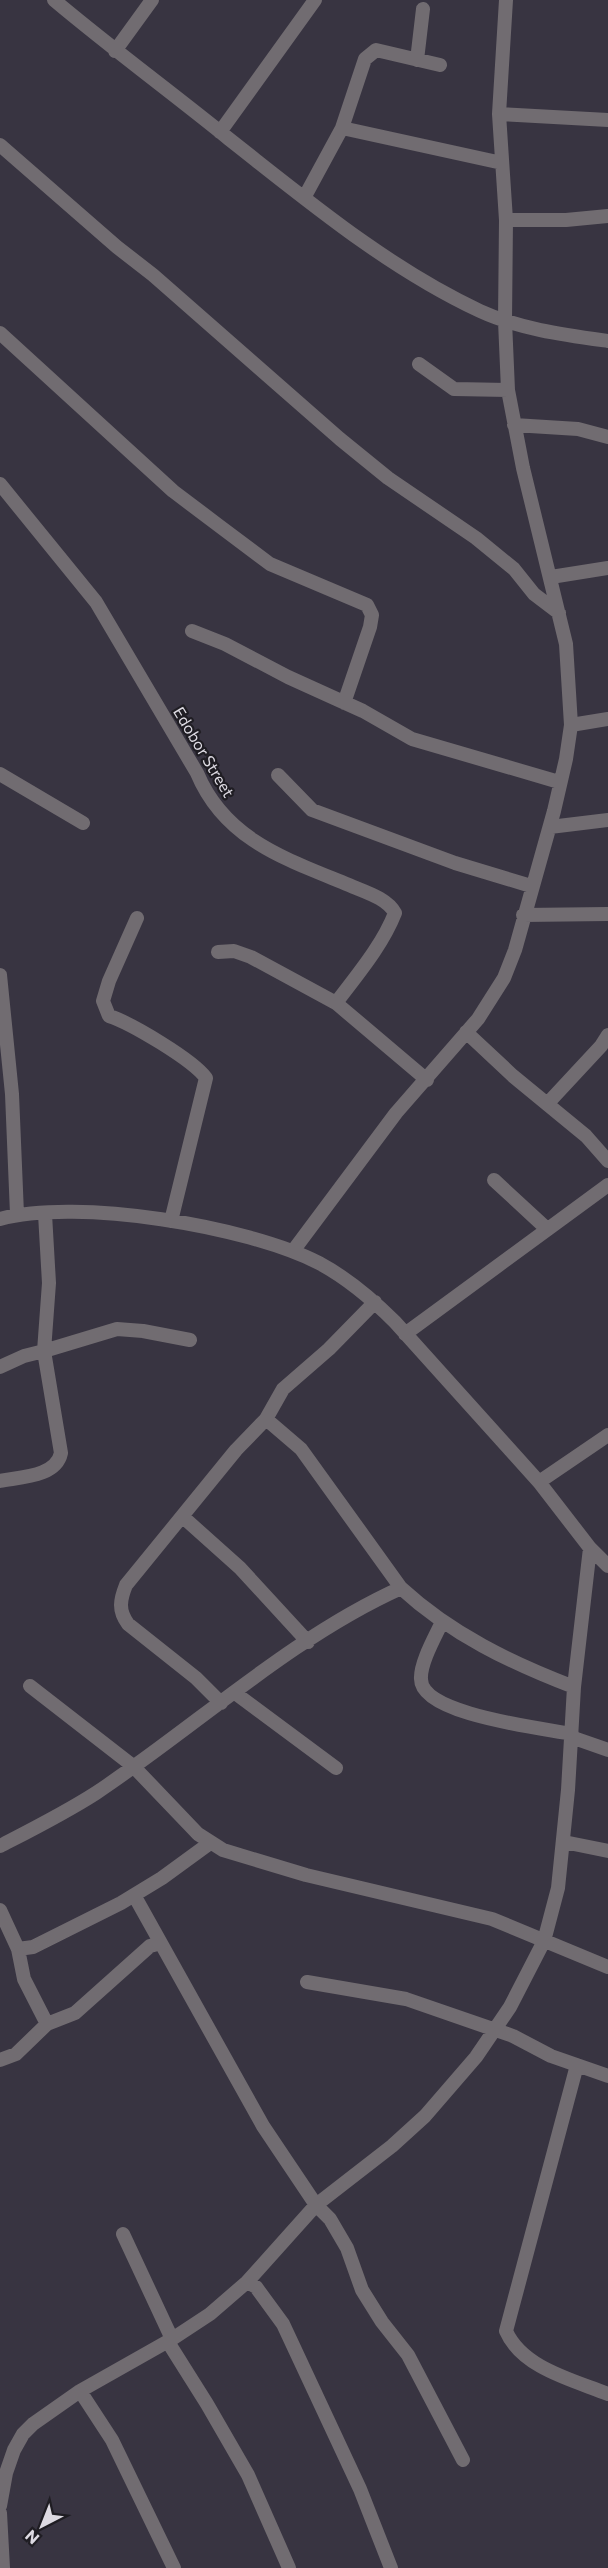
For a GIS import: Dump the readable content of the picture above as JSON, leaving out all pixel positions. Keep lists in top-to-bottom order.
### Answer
{
  "streets": {
    "street": ["Edobor Street"]
  },
  "north": "bottom left"
}
